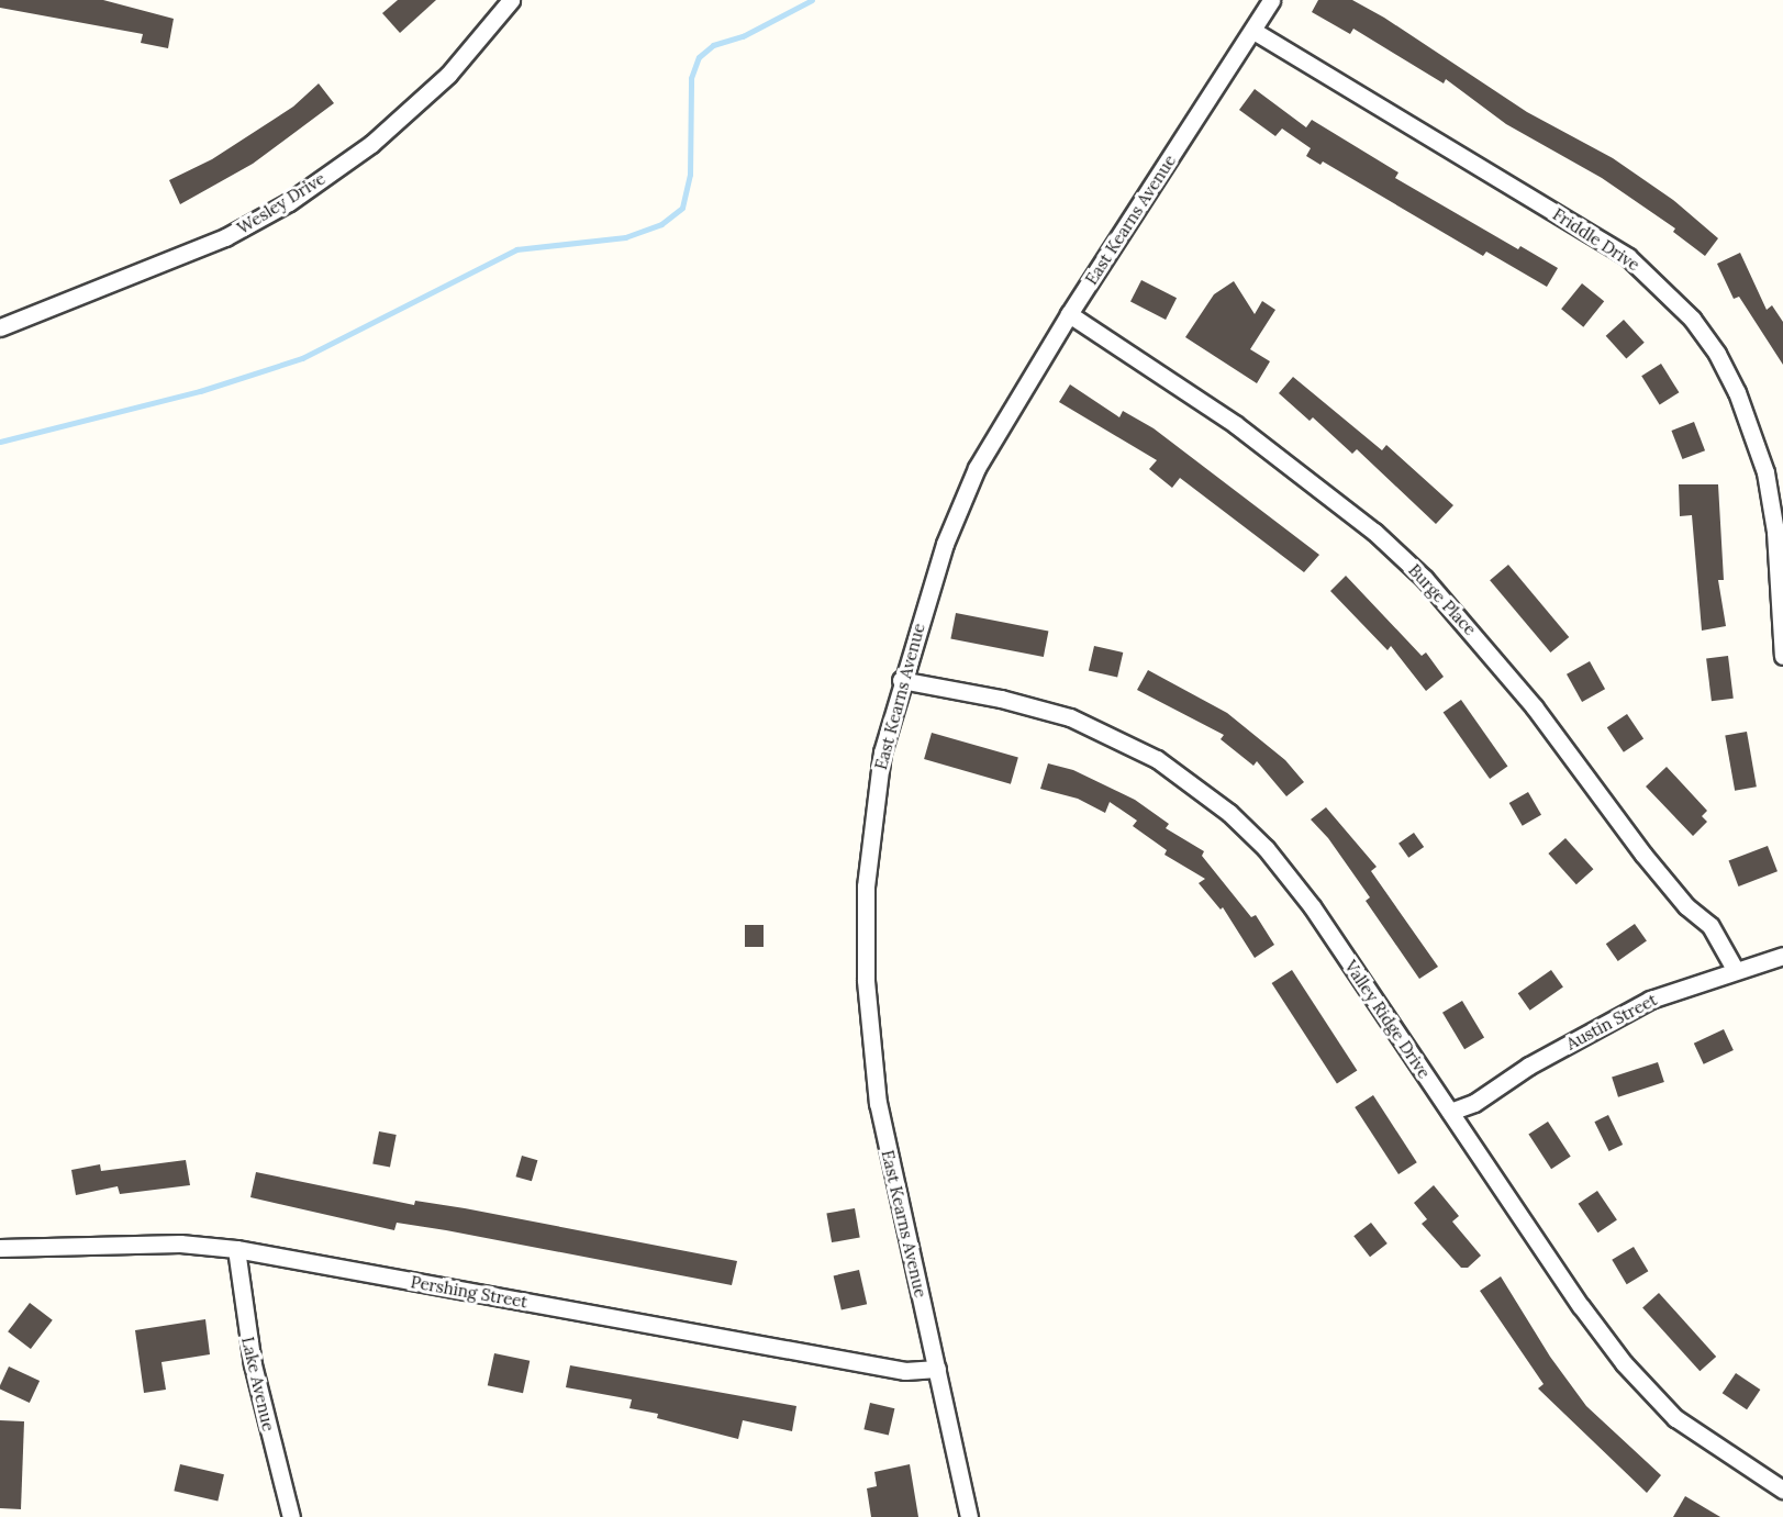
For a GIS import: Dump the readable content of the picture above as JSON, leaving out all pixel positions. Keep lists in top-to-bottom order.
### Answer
{
  "streets": {
    "street": [
      "Wesley Drive",
      "East Kearns Avenue",
      "Friddle Drive",
      "Burge Place",
      "Valley Ridge Drive",
      "Austin Street",
      "Pershing Street",
      "Lake Avenue"
    ]
  },
  "crossings": [
    ["East Kearns Avenue", "Friddle Drive"],
    ["East Kearns Avenue", "Burge Place"],
    ["East Kearns Avenue", "Valley Ridge Drive"],
    ["East Kearns Avenue", "Pershing Street"],
    ["Burge Place", "Austin Street"],
    ["Valley Ridge Drive", "Austin Street"],
    ["Pershing Street", "Lake Avenue"]
  ]
}
